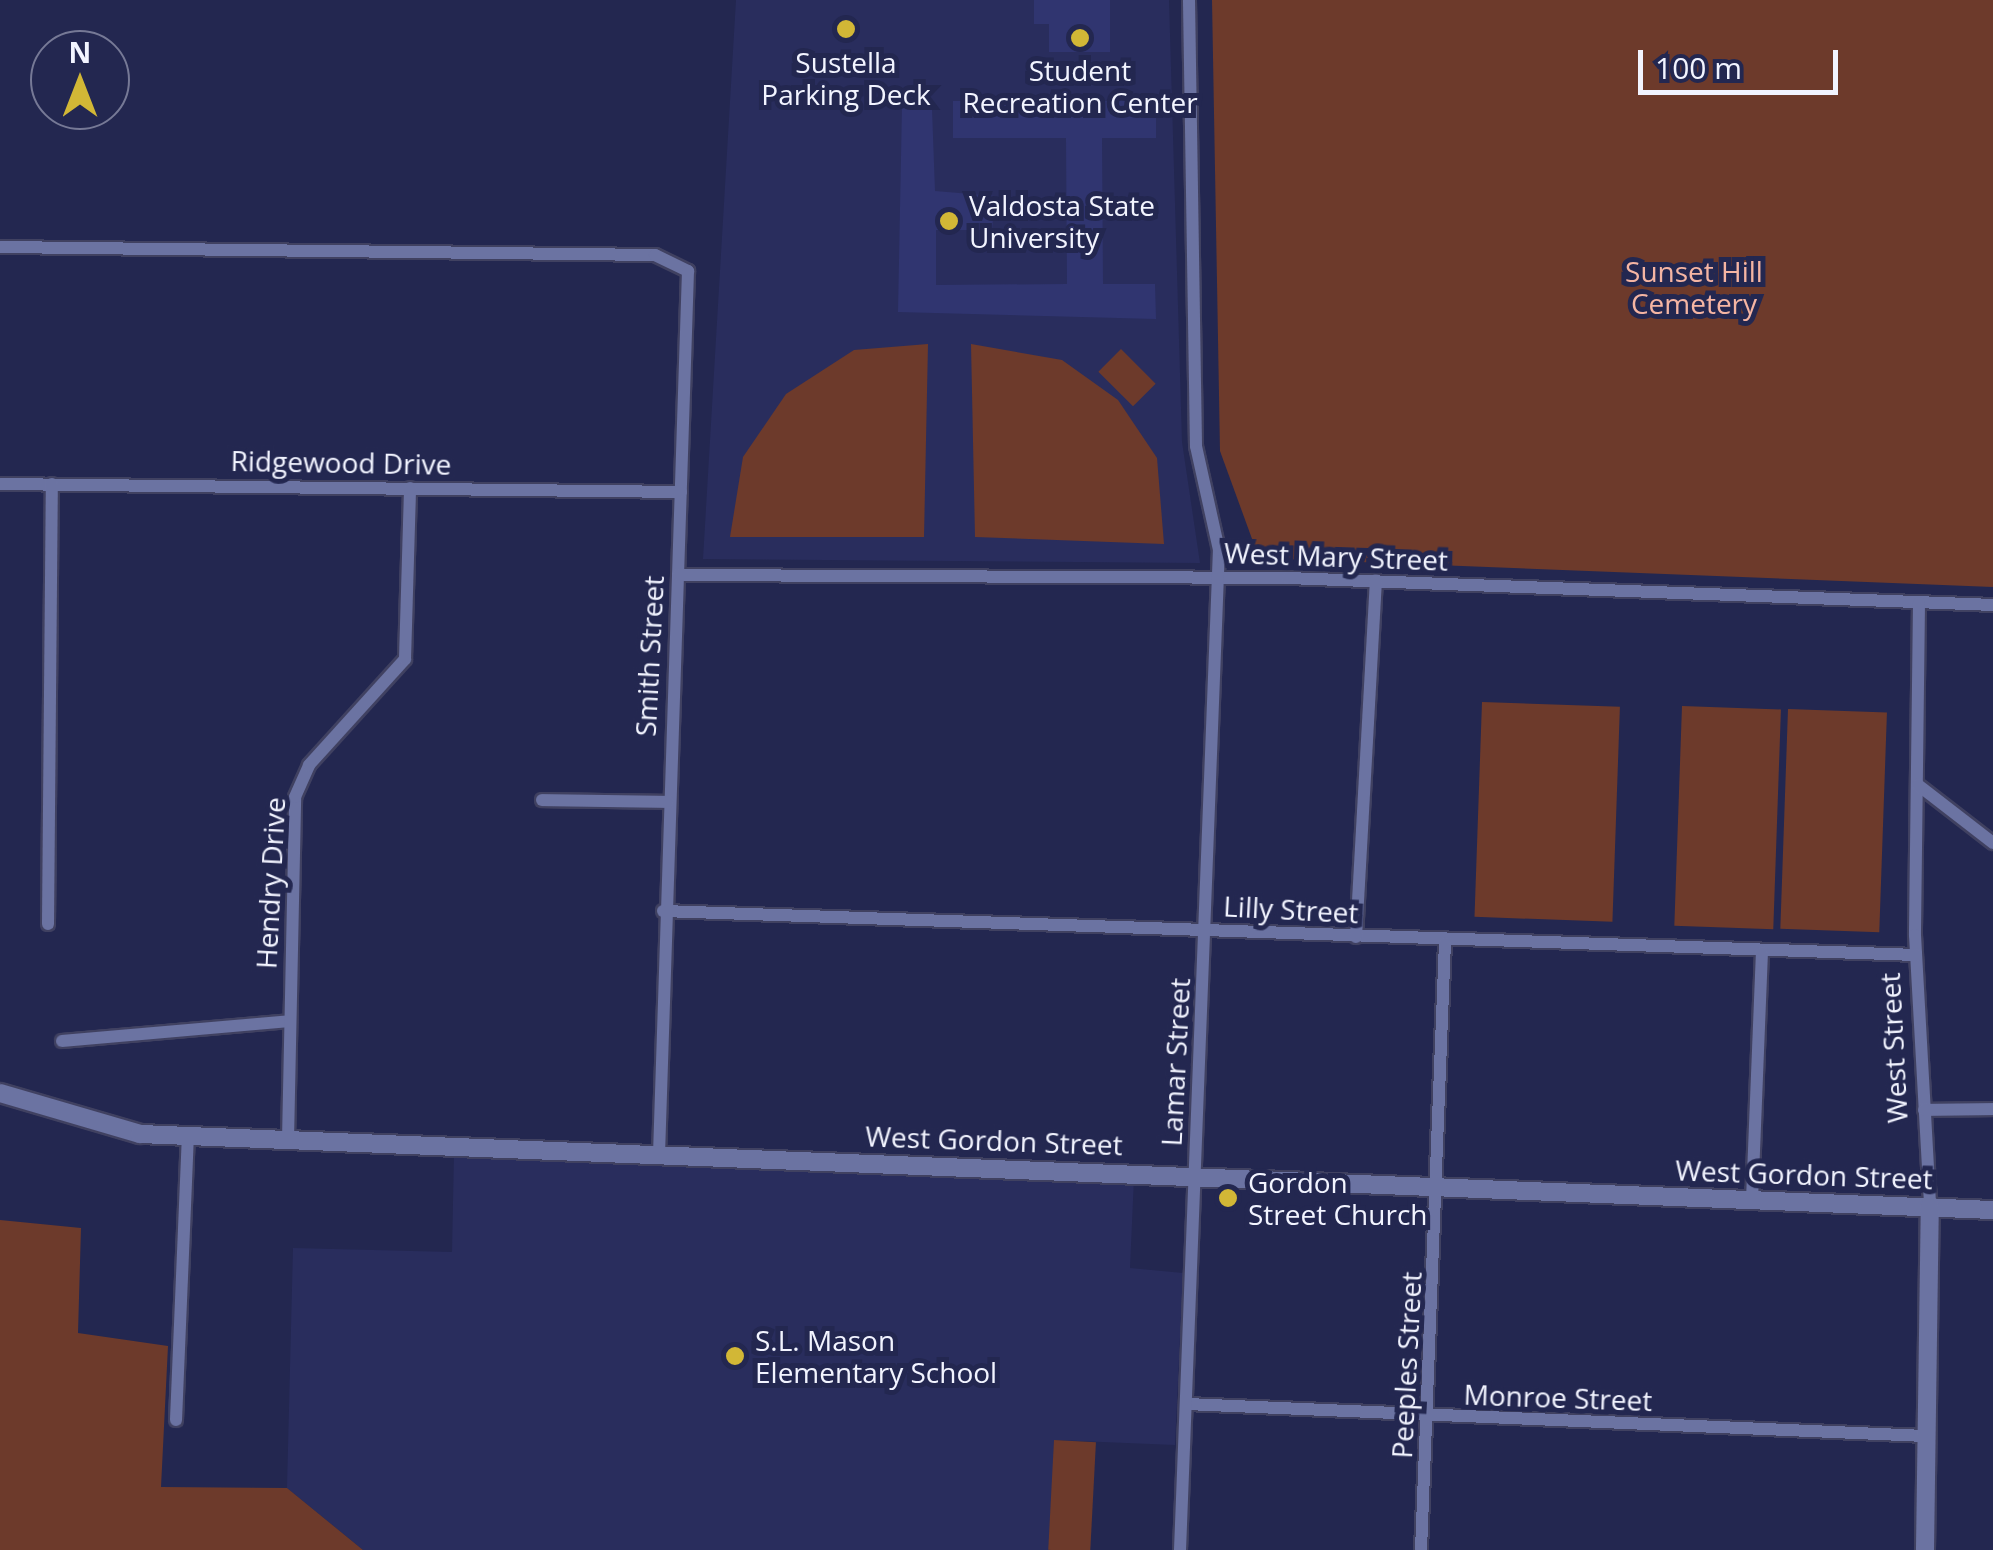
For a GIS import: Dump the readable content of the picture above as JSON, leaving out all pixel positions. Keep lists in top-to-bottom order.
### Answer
{
  "streets": {
    "street": [
      "Ridgewood Drive",
      "West Mary Street",
      "Smith Street",
      "Hendry Drive",
      "Lilly Street",
      "West Street",
      "Lamar Street",
      "West Gordon Street",
      "Peeples Street",
      "Monroe Street"
    ]
  },
  "crossings": [
    ["Ridgewood Drive", "Smith Street"],
    ["Ridgewood Drive", "Hendry Drive"],
    ["West Mary Street", "Smith Street"],
    ["West Mary Street", "West Street"],
    ["West Mary Street", "Lamar Street"],
    ["Smith Street", "Lilly Street"],
    ["Smith Street", "West Gordon Street"],
    ["Hendry Drive", "West Gordon Street"],
    ["Lilly Street", "West Street"],
    ["Lilly Street", "Lamar Street"],
    ["Lilly Street", "Peeples Street"],
    ["West Street", "West Gordon Street"],
    ["West Street", "Monroe Street"],
    ["Lamar Street", "West Gordon Street"],
    ["Lamar Street", "Monroe Street"],
    ["West Gordon Street", "Peeples Street"],
    ["Peeples Street", "Monroe Street"]
  ],
  "parks": ["Sunset Hill Cemetery"],
  "places": [
    "Sustella Parking Deck",
    "Student Recreation Center",
    "Valdosta State University",
    "Gordon Street Church",
    "S.L. Mason Elementary School"
  ],
  "scale_bar": "100 m",
  "north": "top"
}
